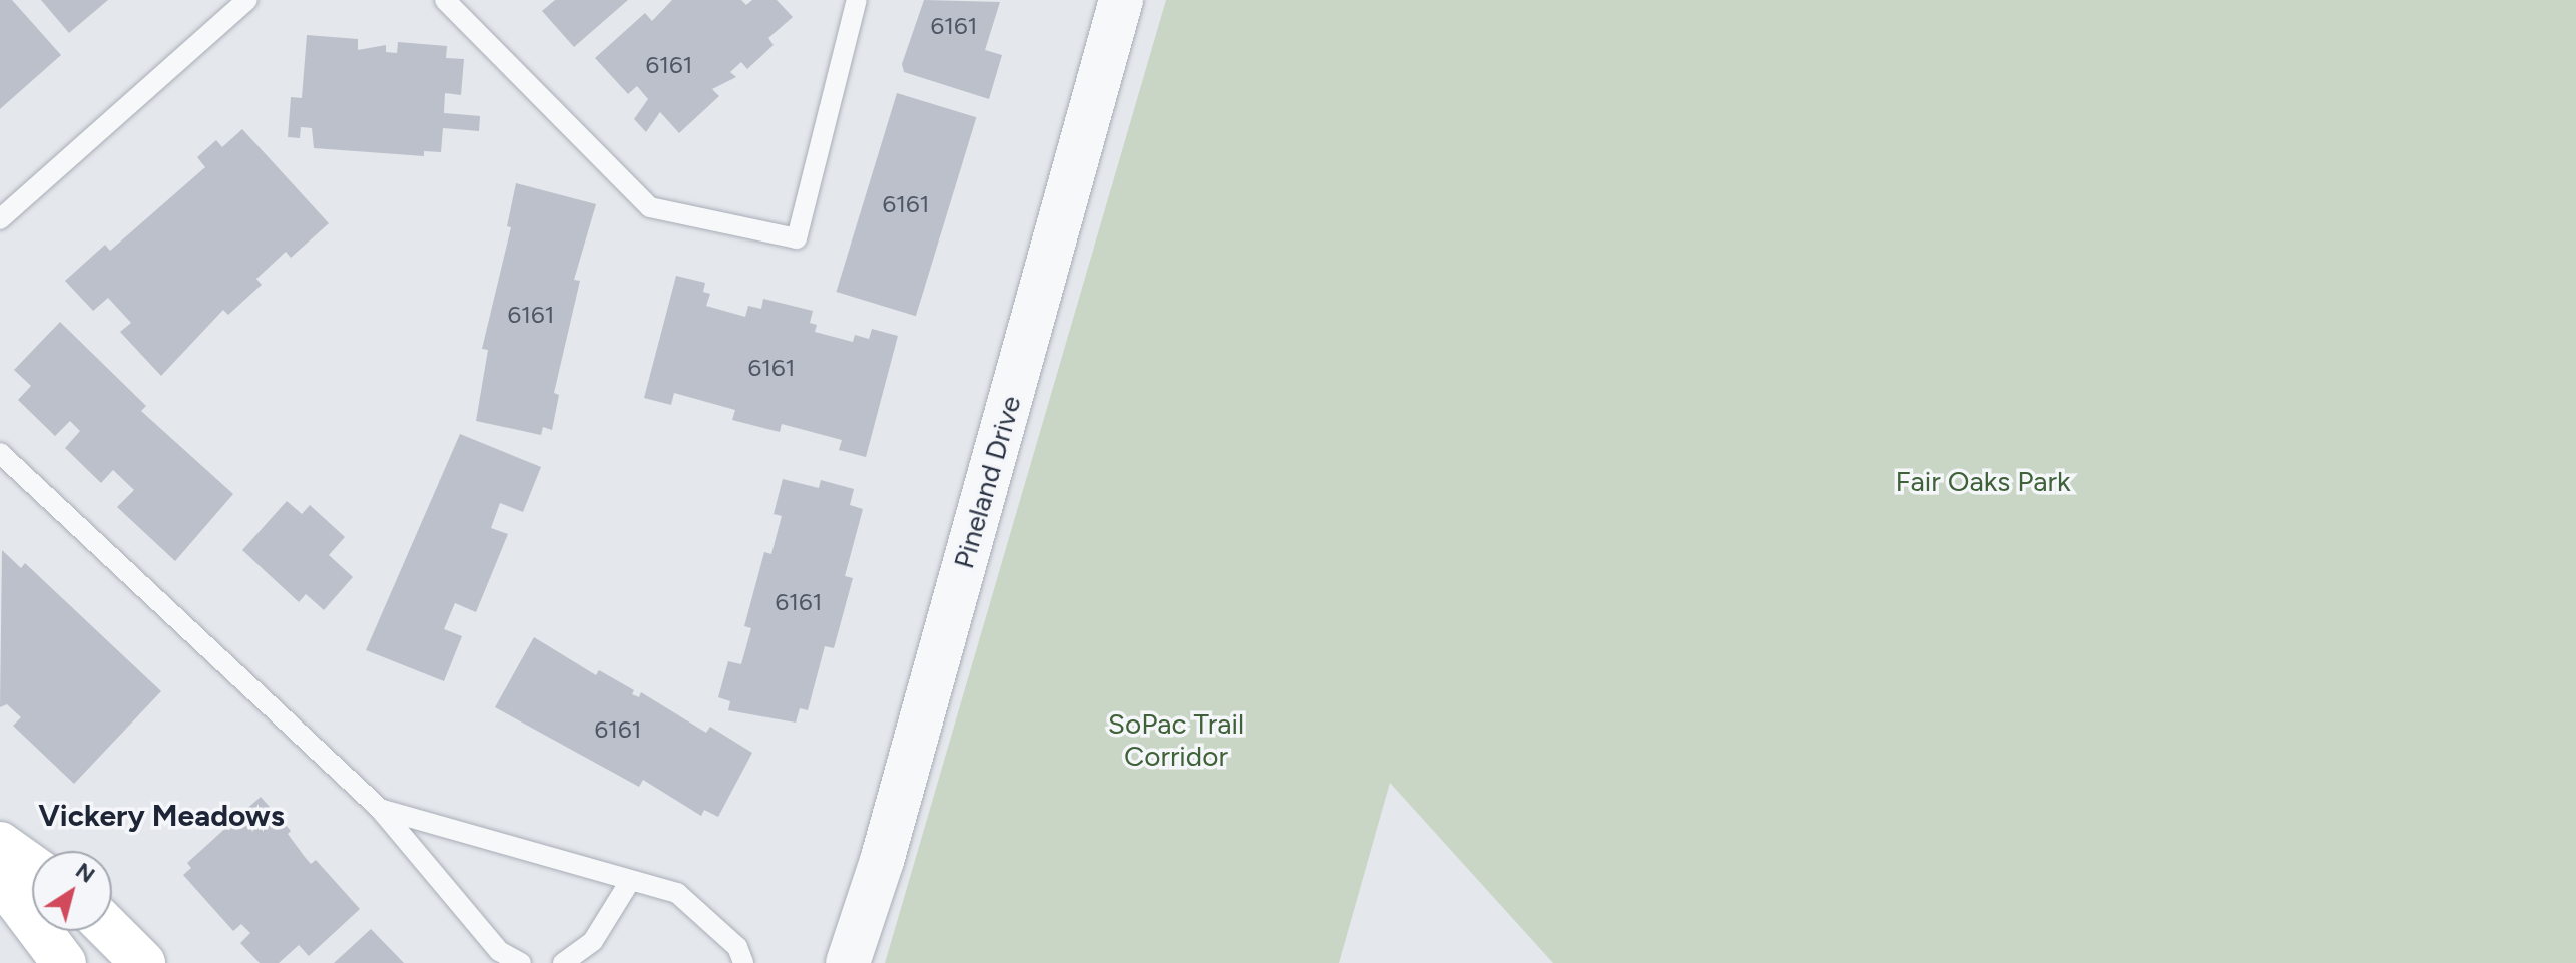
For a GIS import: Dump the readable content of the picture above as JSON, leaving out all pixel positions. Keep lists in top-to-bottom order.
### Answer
{
  "streets": {
    "street": ["Pineland Drive"]
  },
  "districts": ["Vickery Meadows"],
  "parks": ["Fair Oaks Park", "SoPac Trail Corridor"],
  "house_numbers": [
    "6161",
    "6161",
    "6161",
    "6161",
    "6161",
    "6161",
    "6161"
  ],
  "north": "top right"
}
